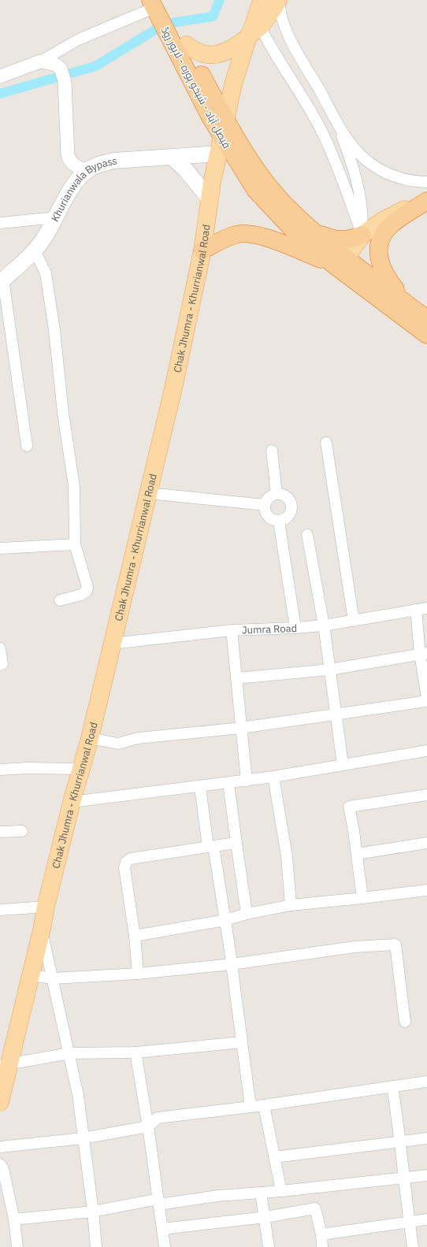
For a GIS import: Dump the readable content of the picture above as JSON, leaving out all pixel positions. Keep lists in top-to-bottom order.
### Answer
{
  "streets": {
    "highway": ["فیصل آباد - شیخو پورہ - لاہور روڈ"],
    "main road": ["Khurianwala Bypass", "Chak Jhumra - Khurrianwal Road"],
    "street": ["Jumra Road"]
  },
  "crossings": [
    ["فیصل آباد - شیخو پورہ - لاہور روڈ", "Khurianwala Bypass"],
    ["فیصل آباد - شیخو پورہ - لاہور روڈ", "Chak Jhumra - Khurrianwal Road"],
    ["Khurianwala Bypass", "Chak Jhumra - Khurrianwal Road"],
    ["Chak Jhumra - Khurrianwal Road", "Jumra Road"]
  ]
}
